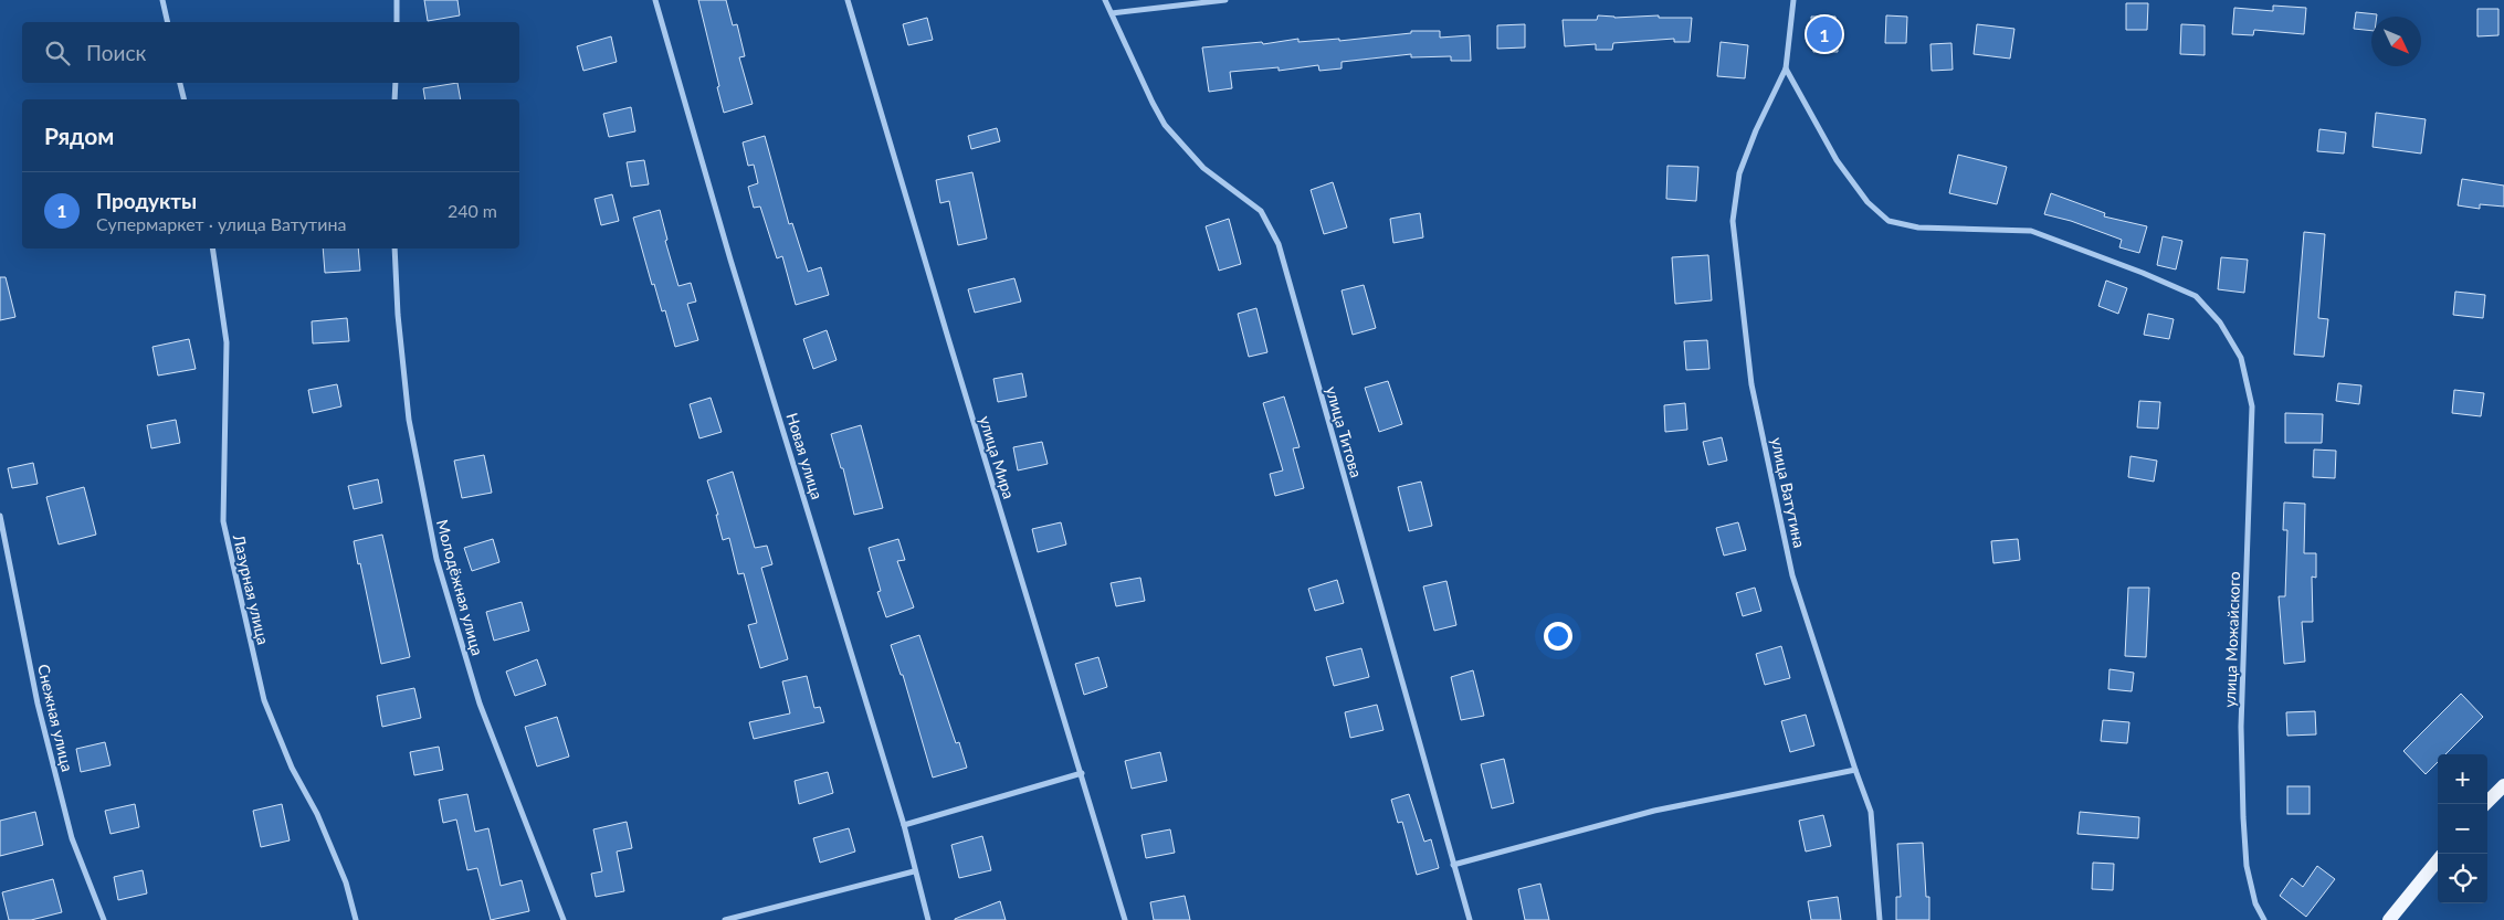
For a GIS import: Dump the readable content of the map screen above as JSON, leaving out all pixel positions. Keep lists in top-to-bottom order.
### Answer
{
  "streets": {
    "street": [
      "улица Титова",
      "Новая улица",
      "улица Мира",
      "улица Ватутина",
      "Молодёжная улица",
      "Лазурная улица",
      "улица Можайского",
      "Снежная улица"
    ]
  },
  "crossings": [
    ["улица Ватутина", "улица Можайского"]
  ],
  "north": "bottom right",
  "page": {
    "pins": "1",
    "search": "Поиск",
    "heading": "Рядом",
    "list": [
      {
        "mark": "1",
        "name": "Продукты",
        "note": "Супермаркет · улица Ватутина",
        "value": "240 m"
      }
    ],
    "map_buttons": ["+", "−"]
  }
}
